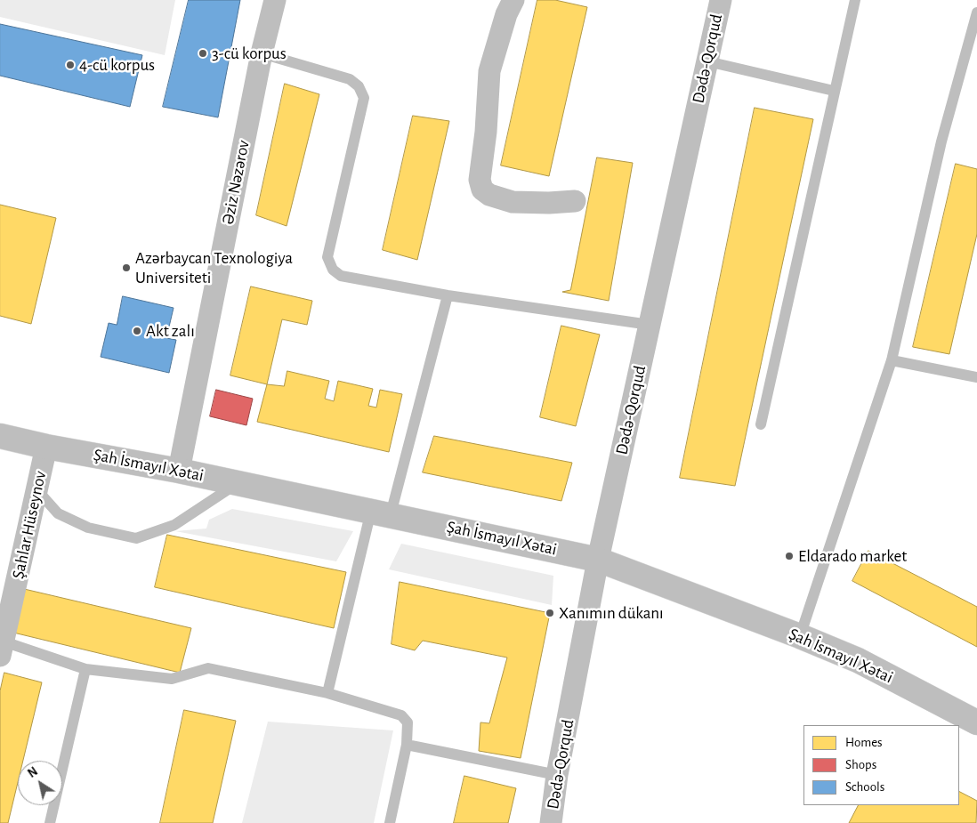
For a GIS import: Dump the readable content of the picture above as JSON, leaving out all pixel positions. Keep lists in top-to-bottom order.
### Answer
{
  "streets": {
    "main road": ["Şah İsmayıl Xətai"],
    "street": ["Dədə-Qorqud", "Əziz Nəzərov", "Şahlar Hüseynov"]
  },
  "crossings": [
    ["Dədə-Qorqud", "Şah İsmayıl Xətai"],
    ["Əziz Nəzərov", "Şah İsmayıl Xətai"],
    ["Şah İsmayıl Xətai", "Şahlar Hüseynov"]
  ],
  "places": [
    "3-cü korpus",
    "4-cü korpus",
    "Azərbaycan Texnologiya Universiteti",
    "Akt zalı",
    "Eldarado market",
    "Xanımın dükanı"
  ],
  "legend": ["Homes", "Shops", "Schools"],
  "north": "top left"
}
